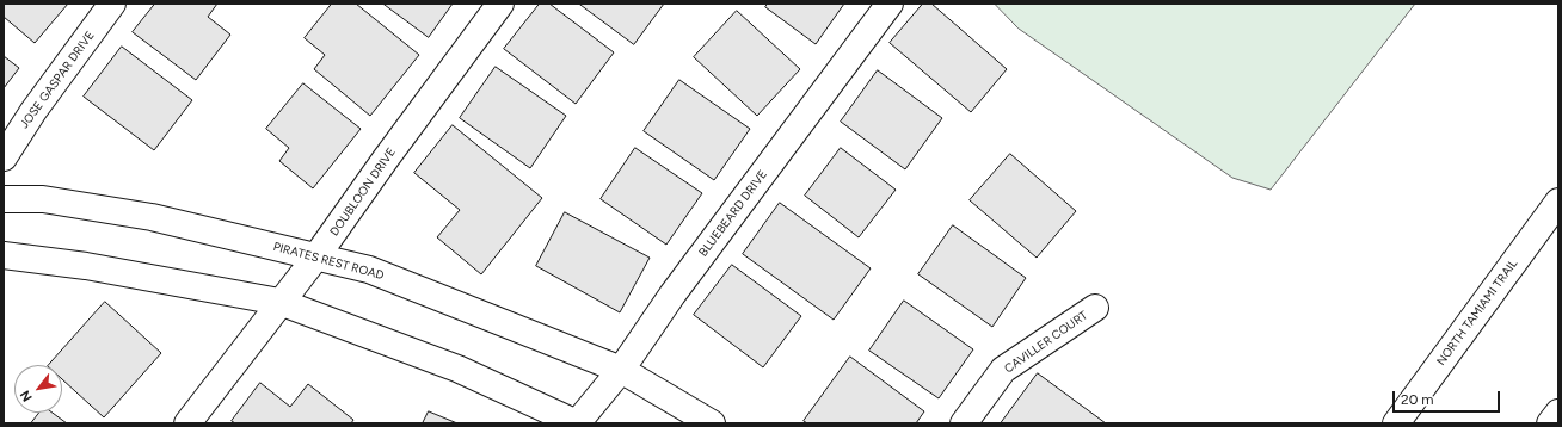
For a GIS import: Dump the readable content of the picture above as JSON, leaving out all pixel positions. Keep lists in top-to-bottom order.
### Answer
{
  "streets": {
    "street": [
      "JOSE GASPAR DRIVE",
      "DOUBLOON DRIVE",
      "BLUEBEARD DRIVE",
      "PIRATES REST ROAD",
      "NORTH TAMIAMI TRAIL",
      "CAVILLER COURT"
    ]
  },
  "crossings": [
    ["DOUBLOON DRIVE", "PIRATES REST ROAD"],
    ["BLUEBEARD DRIVE", "PIRATES REST ROAD"]
  ],
  "scale_bar": "20 m",
  "north": "bottom left"
}
